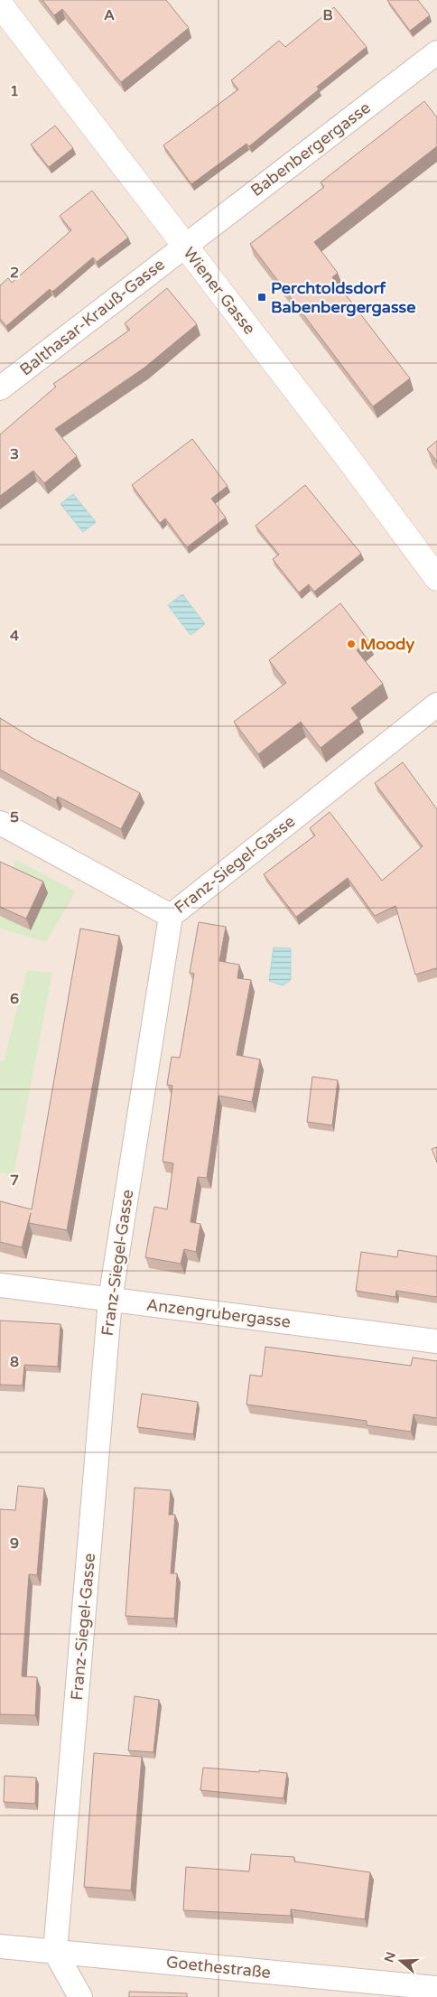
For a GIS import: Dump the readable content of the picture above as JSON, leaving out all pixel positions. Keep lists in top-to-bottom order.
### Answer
{
  "streets": {
    "main road": ["Wiener Gasse"],
    "street": [
      "Babenbergergasse",
      "Balthasar-Krauß-Gasse",
      "Franz-Siegel-Gasse",
      "Anzengrubergasse",
      "Goethestraße"
    ]
  },
  "crossings": [
    ["Babenbergergasse", "Wiener Gasse"],
    ["Babenbergergasse", "Balthasar-Krauß-Gasse"],
    ["Wiener Gasse", "Balthasar-Krauß-Gasse"],
    ["Franz-Siegel-Gasse", "Anzengrubergasse"],
    ["Franz-Siegel-Gasse", "Goethestraße"]
  ],
  "places": {
    "transit": ["Perchtoldsdorf Babenbergergasse"],
    "other": ["Moody"]
  },
  "north": "left",
  "grid": {
    "columns": ["A", "B"],
    "rows": [
      "1",
      "2",
      "3",
      "4",
      "5",
      "6",
      "7",
      "8",
      "9"
    ]
  }
}
